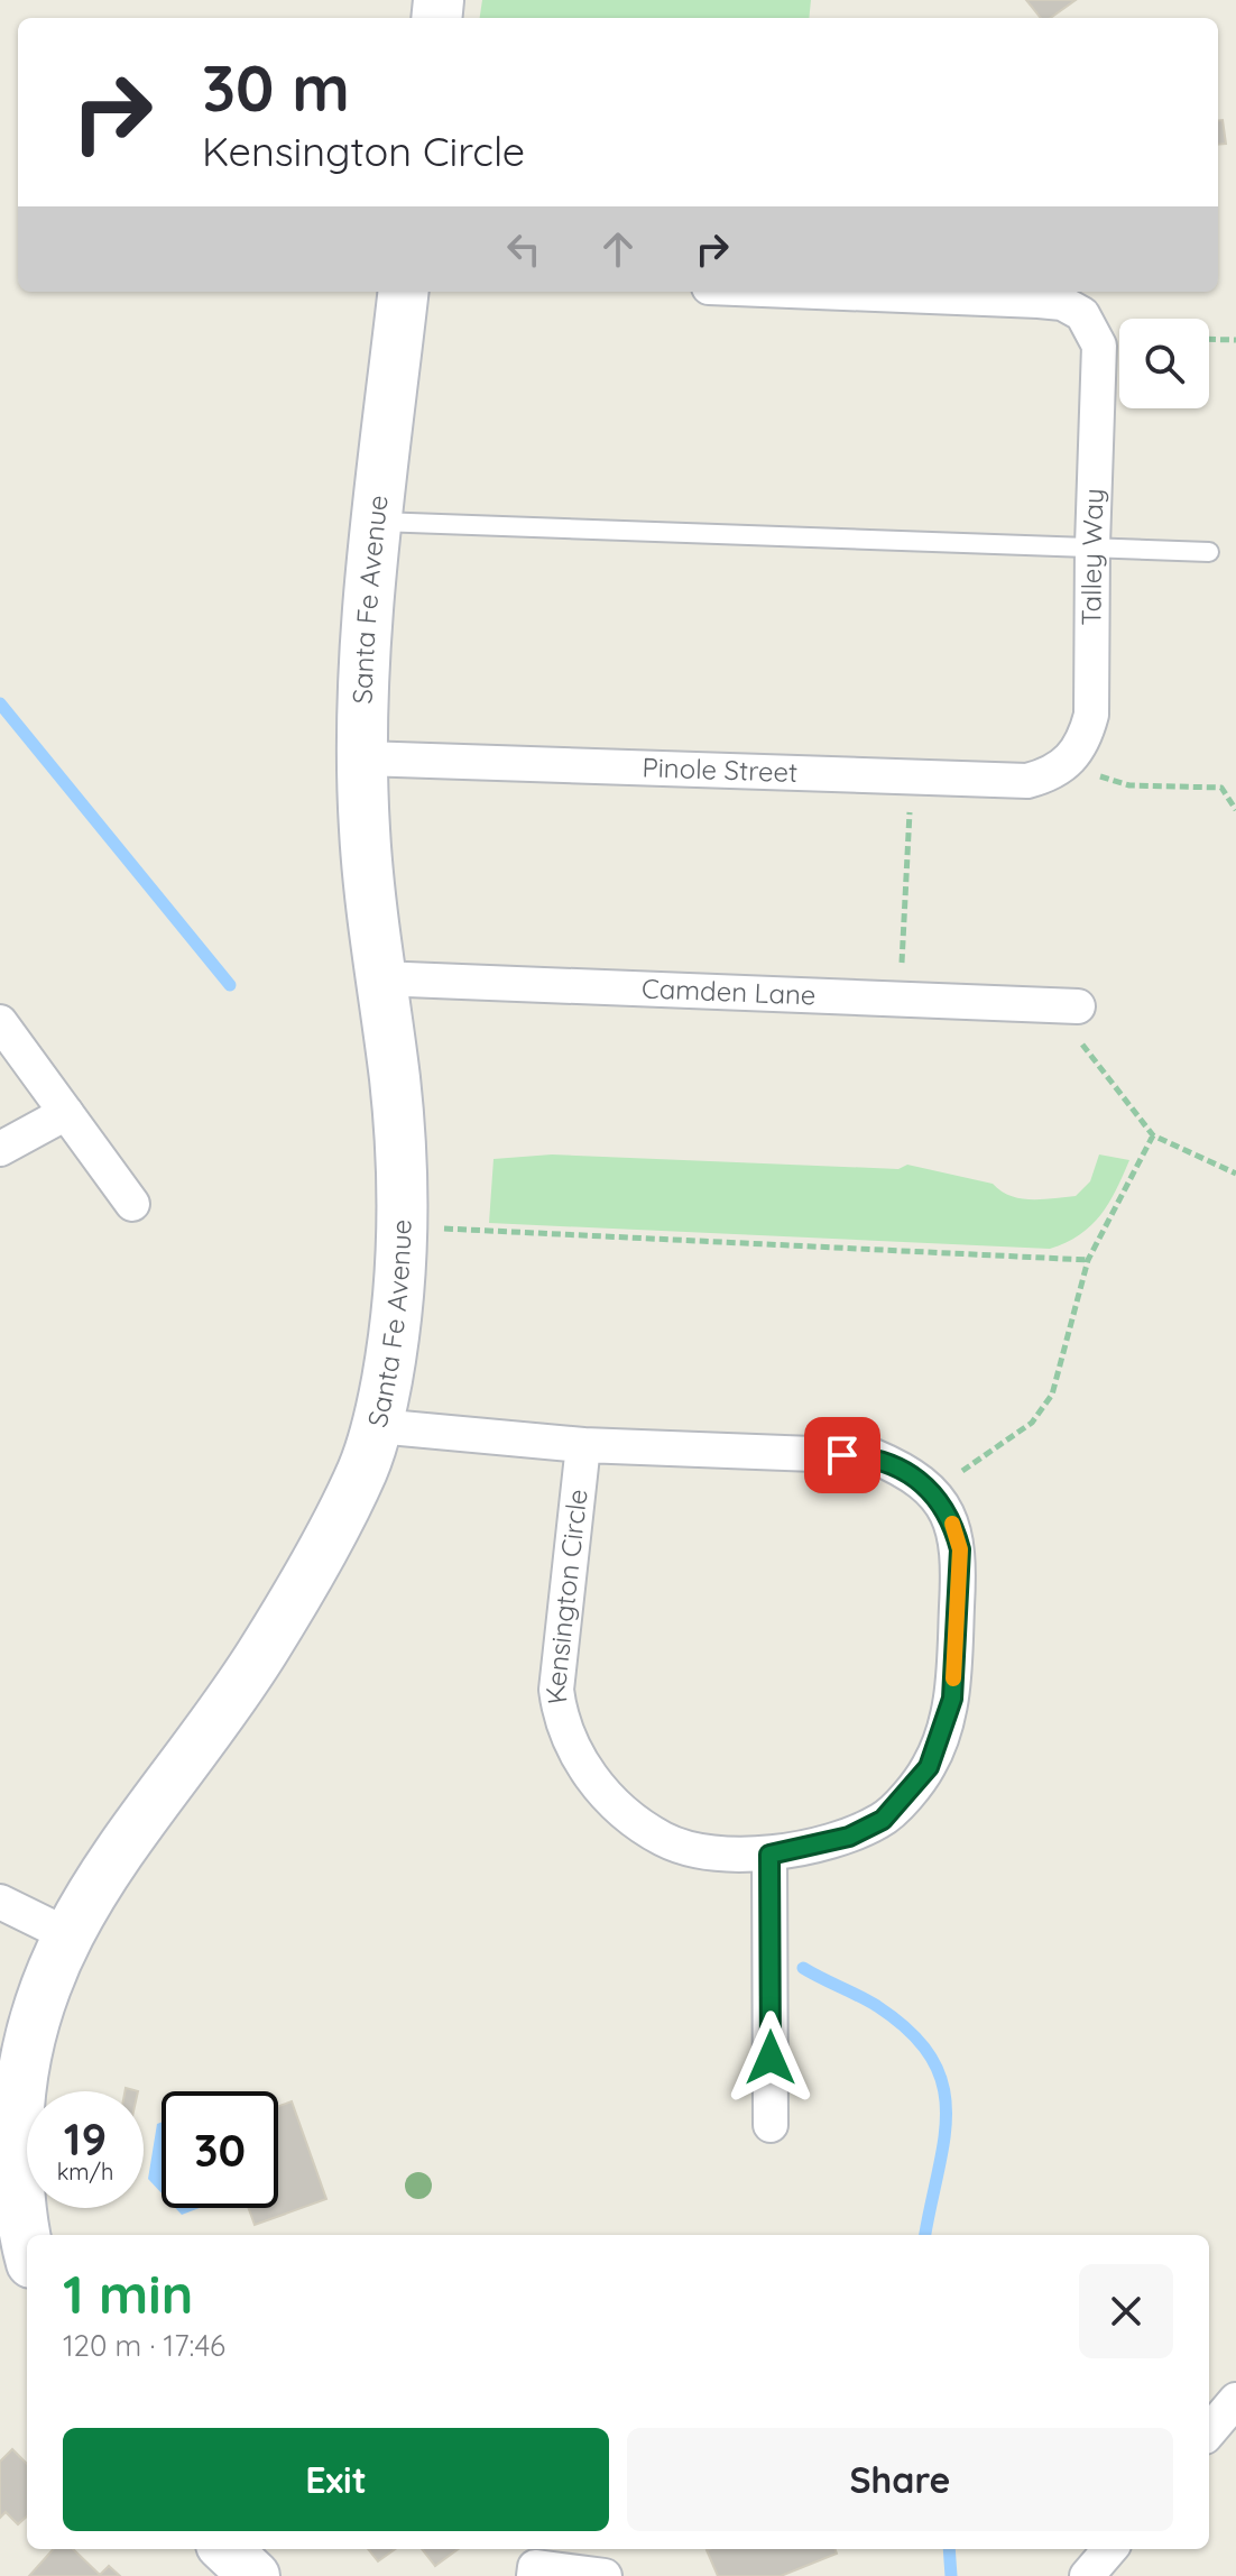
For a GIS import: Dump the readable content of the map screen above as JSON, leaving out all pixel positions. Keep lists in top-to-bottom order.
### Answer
{
  "streets": {
    "street": [
      "Talley Way",
      "Santa Fe Avenue",
      "Pinole Street",
      "Camden Lane",
      "Kensington Circle"
    ]
  },
  "crossings": [
    ["Talley Way", "Pinole Street"],
    ["Santa Fe Avenue", "Pinole Street"],
    ["Santa Fe Avenue", "Camden Lane"],
    ["Santa Fe Avenue", "Kensington Circle"]
  ],
  "page": {
    "turn": ["30 m", "Kensington Circle"],
    "speed": "19 km/h",
    "limit": "30",
    "heading": ["1 min", "120 m · 17:46"],
    "buttons": ["Exit", "Share"]
  }
}
